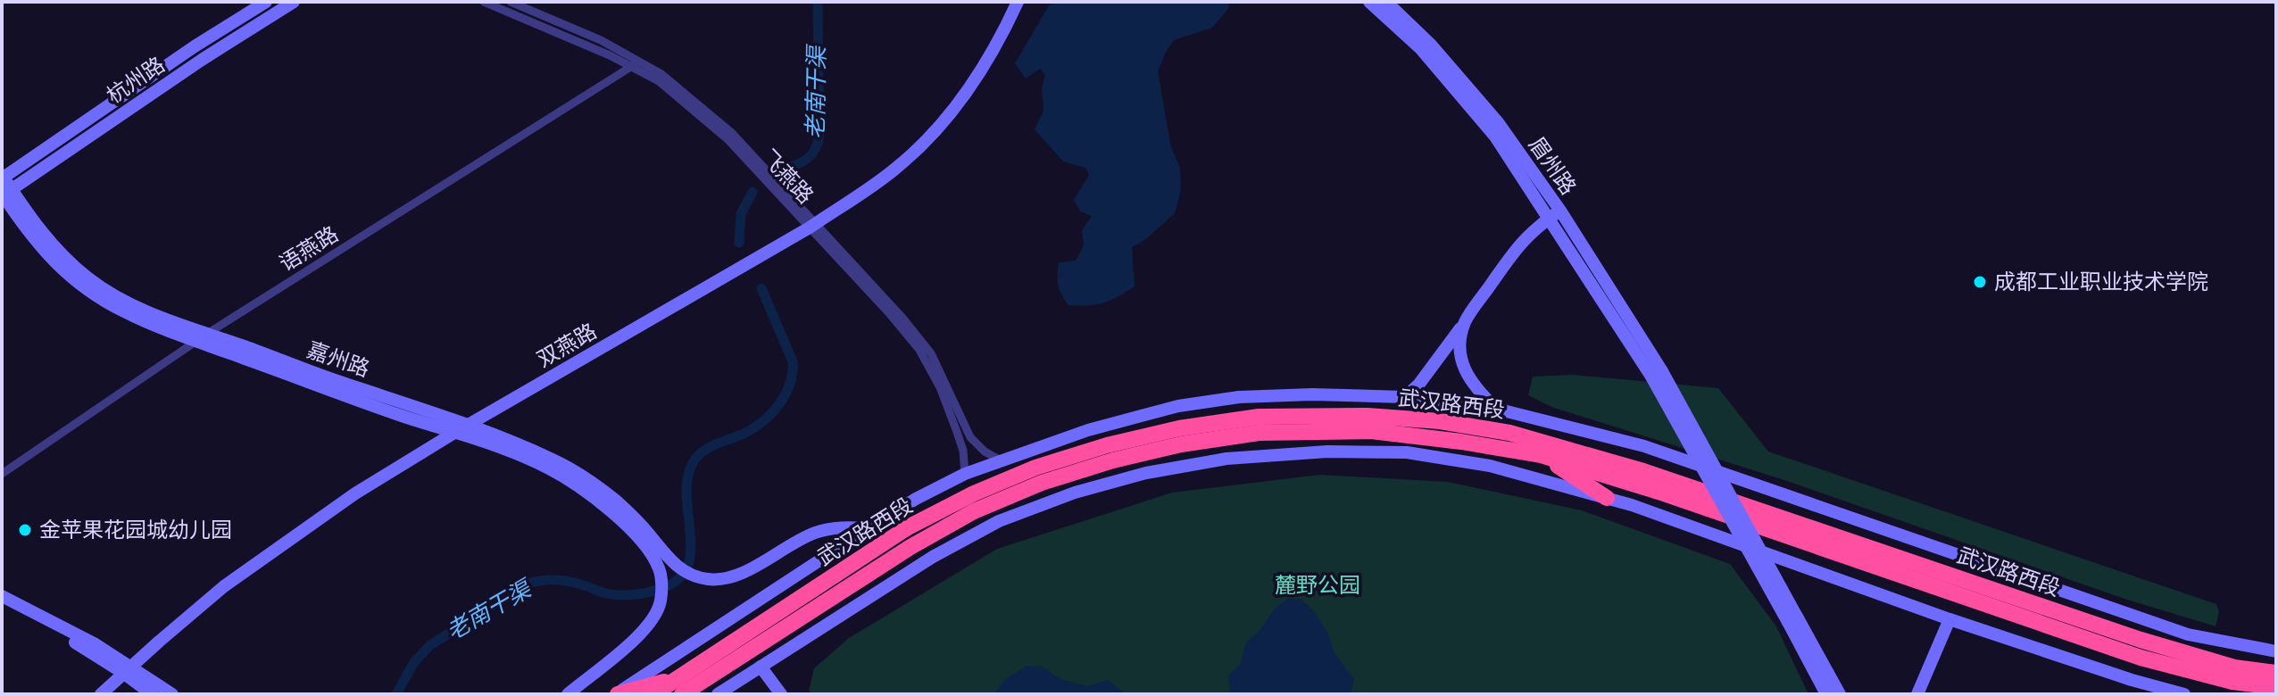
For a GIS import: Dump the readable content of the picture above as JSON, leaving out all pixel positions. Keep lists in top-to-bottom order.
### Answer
{
  "streets": {
    "highway": ["武汉路西段"],
    "main road": [
      "杭州路",
      "眉州路",
      "双燕路",
      "嘉州路"
    ],
    "street": ["飞燕路", "语燕路"]
  },
  "crossings": [
    ["杭州路", "嘉州路"],
    ["飞燕路", "语燕路"],
    ["飞燕路", "双燕路"],
    ["语燕路", "嘉州路"],
    ["双燕路", "嘉州路"]
  ],
  "water": ["老南干渠"],
  "parks": ["麓野公园"],
  "places": ["成都工业职业技术学院", "金苹果花园城幼儿园"]
}
